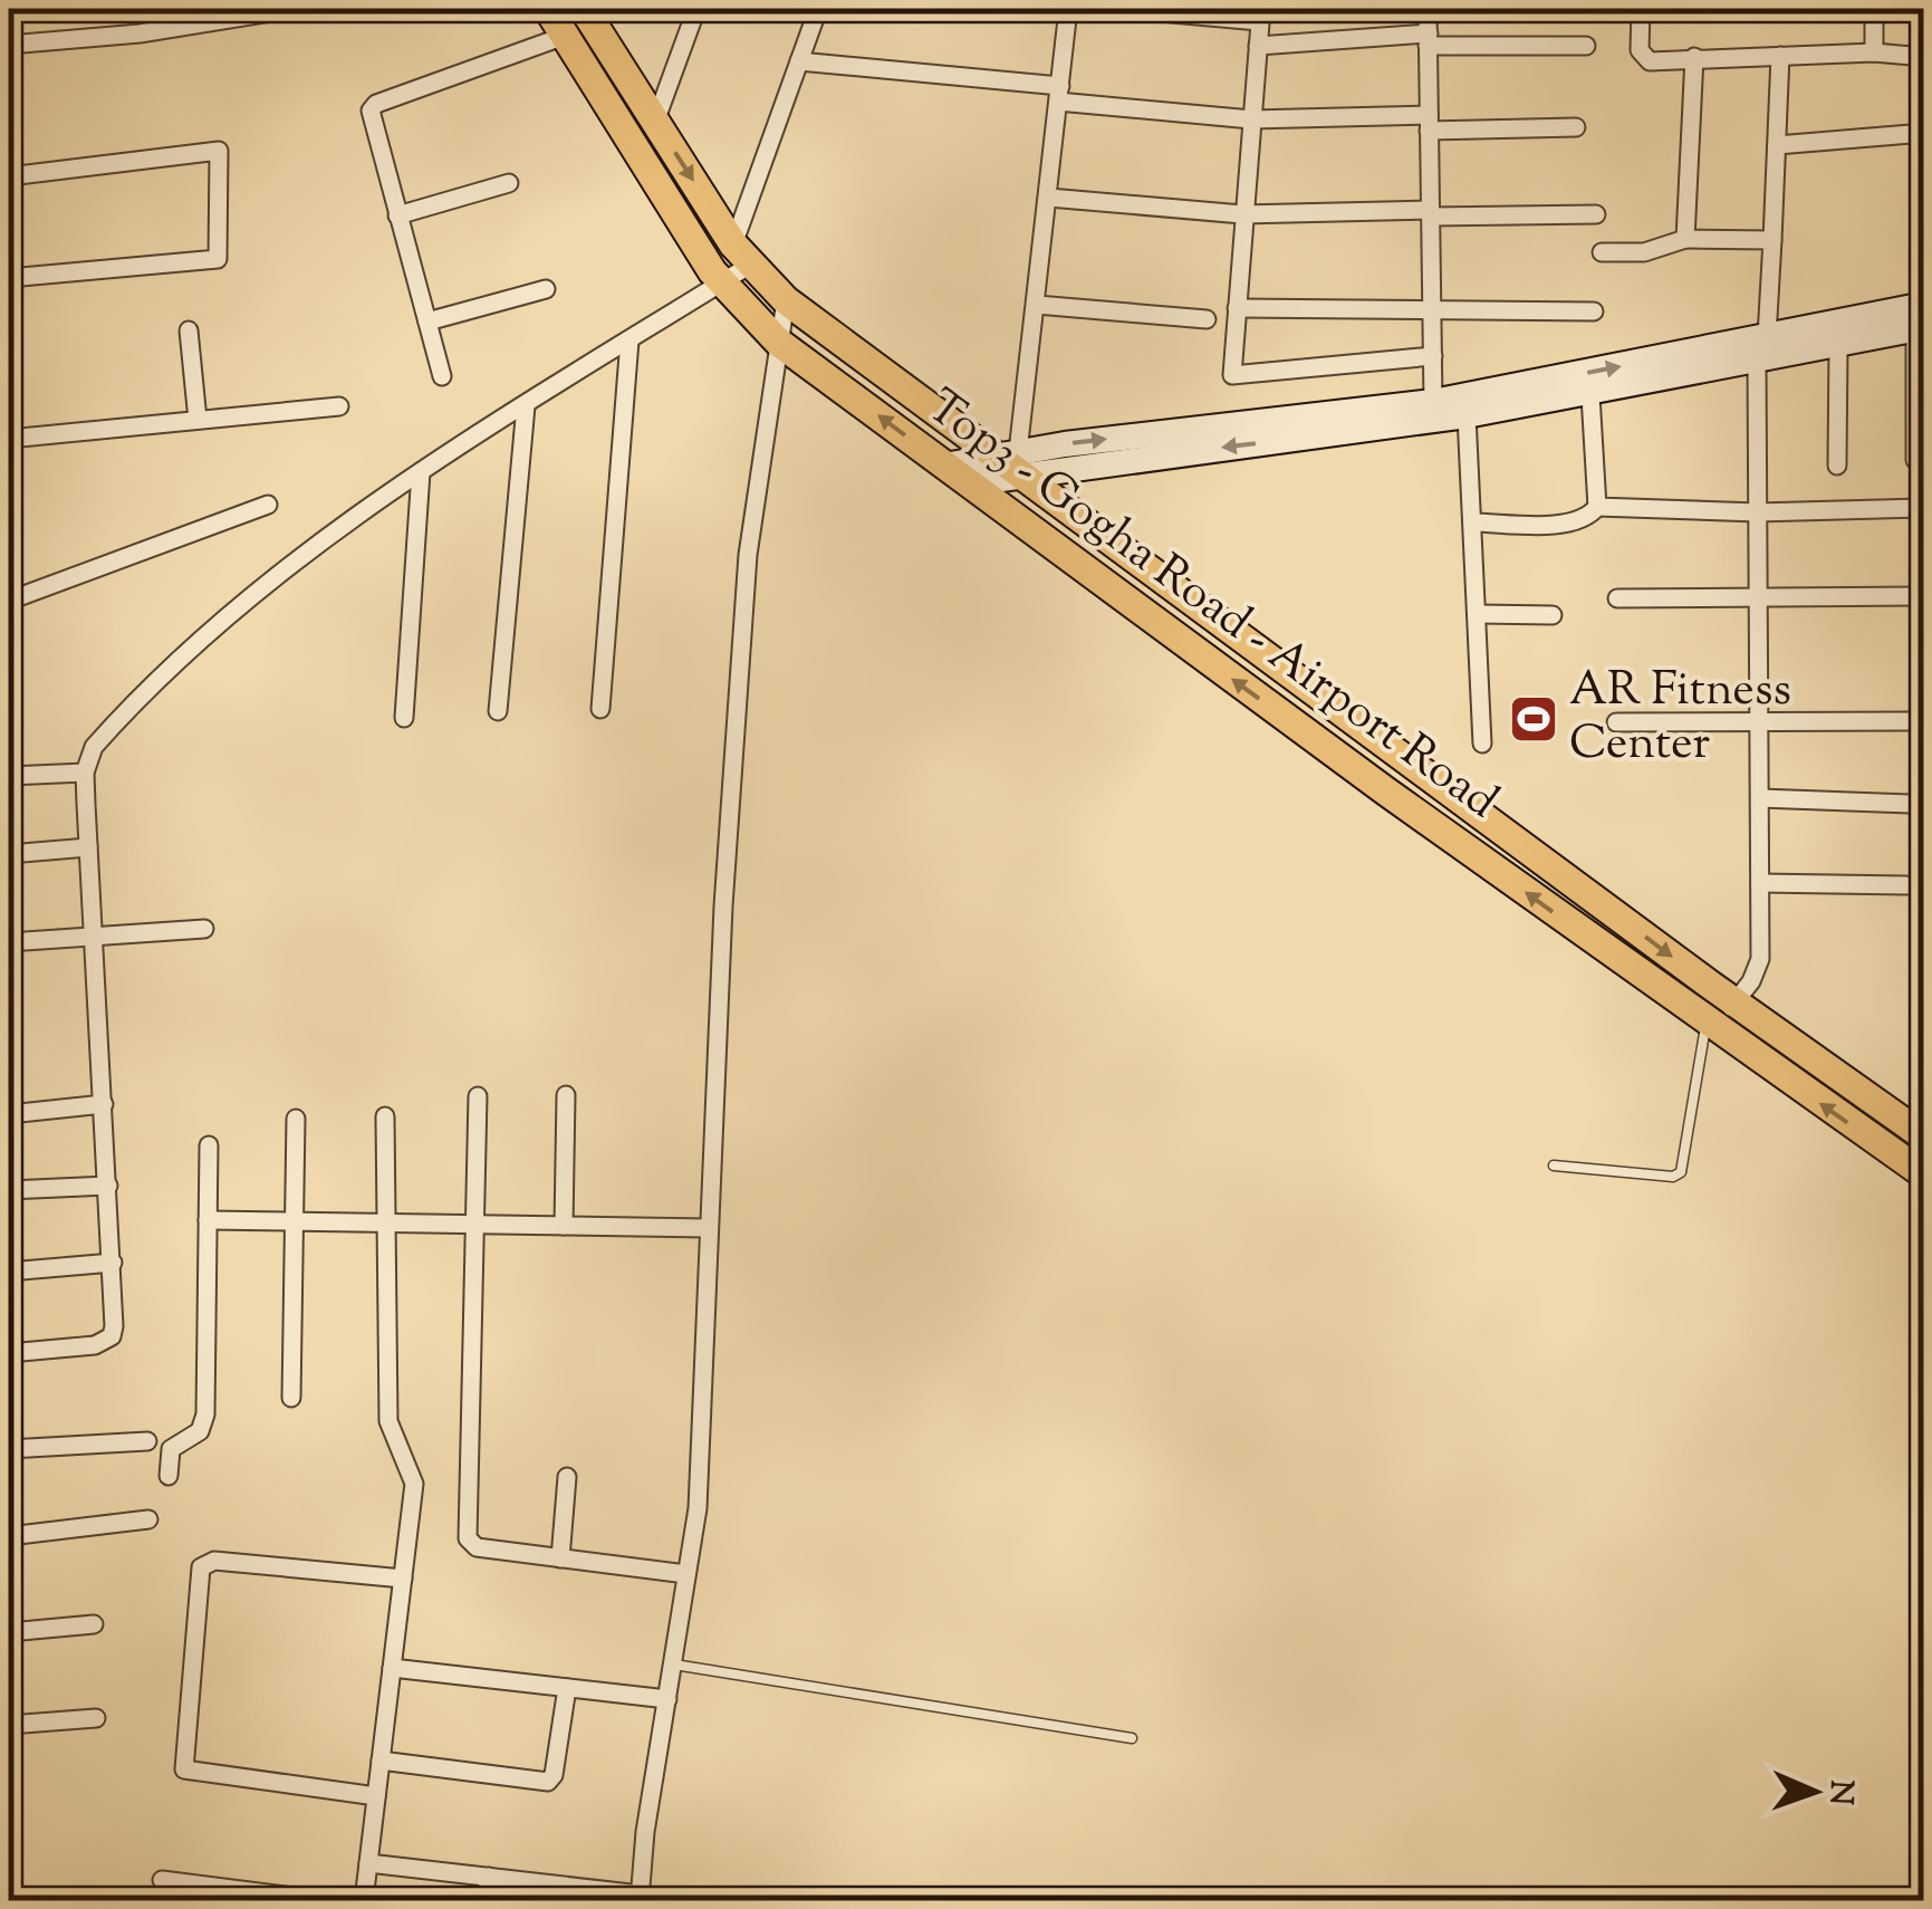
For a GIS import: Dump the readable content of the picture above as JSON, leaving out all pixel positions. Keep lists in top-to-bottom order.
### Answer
{
  "streets": {
    "main road": ["Top3 - Gogha Road - Airport Road"]
  },
  "places": {
    "sports": ["AR Fitness Center"]
  },
  "north": "right"
}
